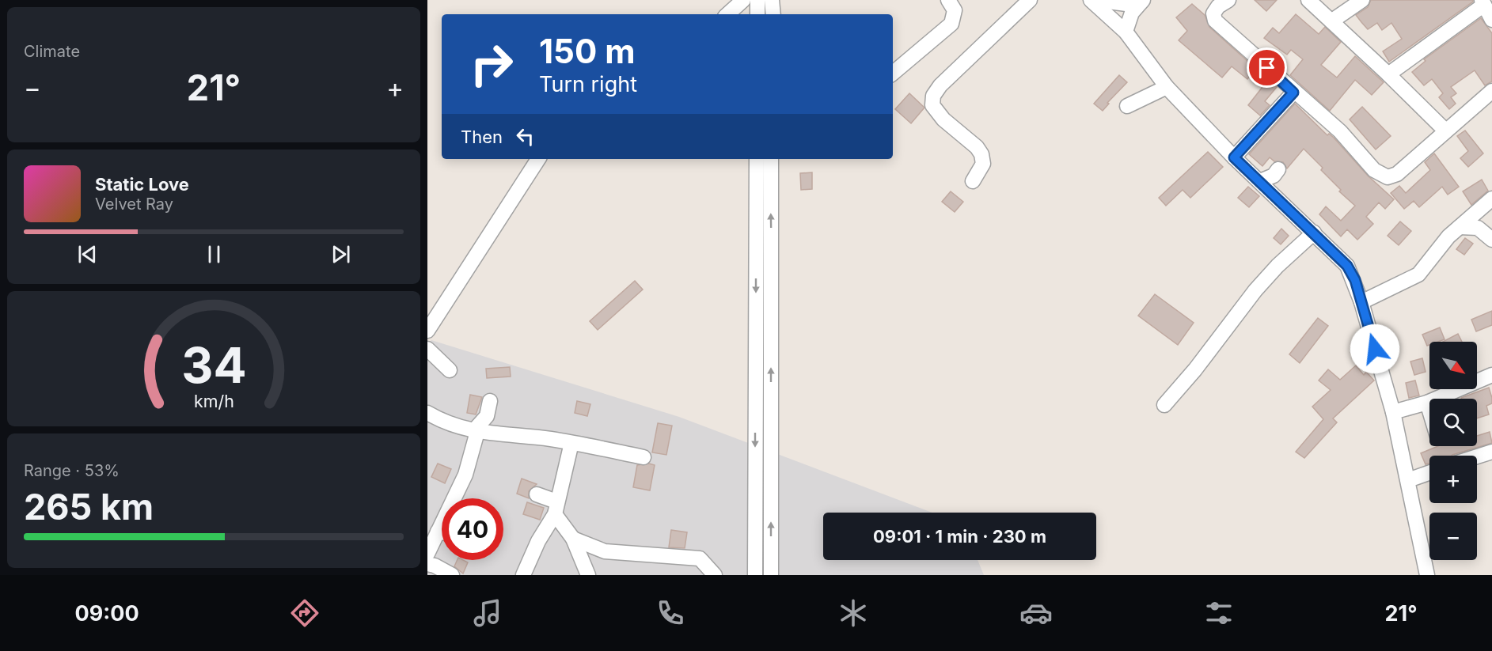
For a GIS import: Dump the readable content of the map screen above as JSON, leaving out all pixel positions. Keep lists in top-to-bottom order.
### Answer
{
  "north": "bottom right",
  "page": {
    "tile": [
      "Climate",
      ["Range · 53%", "265 km"]
    ],
    "turn": ["150 m", "Turn right"],
    "heat": ["−", "21°", "+"],
    "then": "Then",
    "song": ["Static Love", "Velvet Ray"],
    "map_buttons": ["+", "−"],
    "limit": "40",
    "trip": "09:01 · 1 min · 230 m",
    "tabs": ["09:00", "21°"],
    "gauge": ["34", "km/h"]
  }
}
